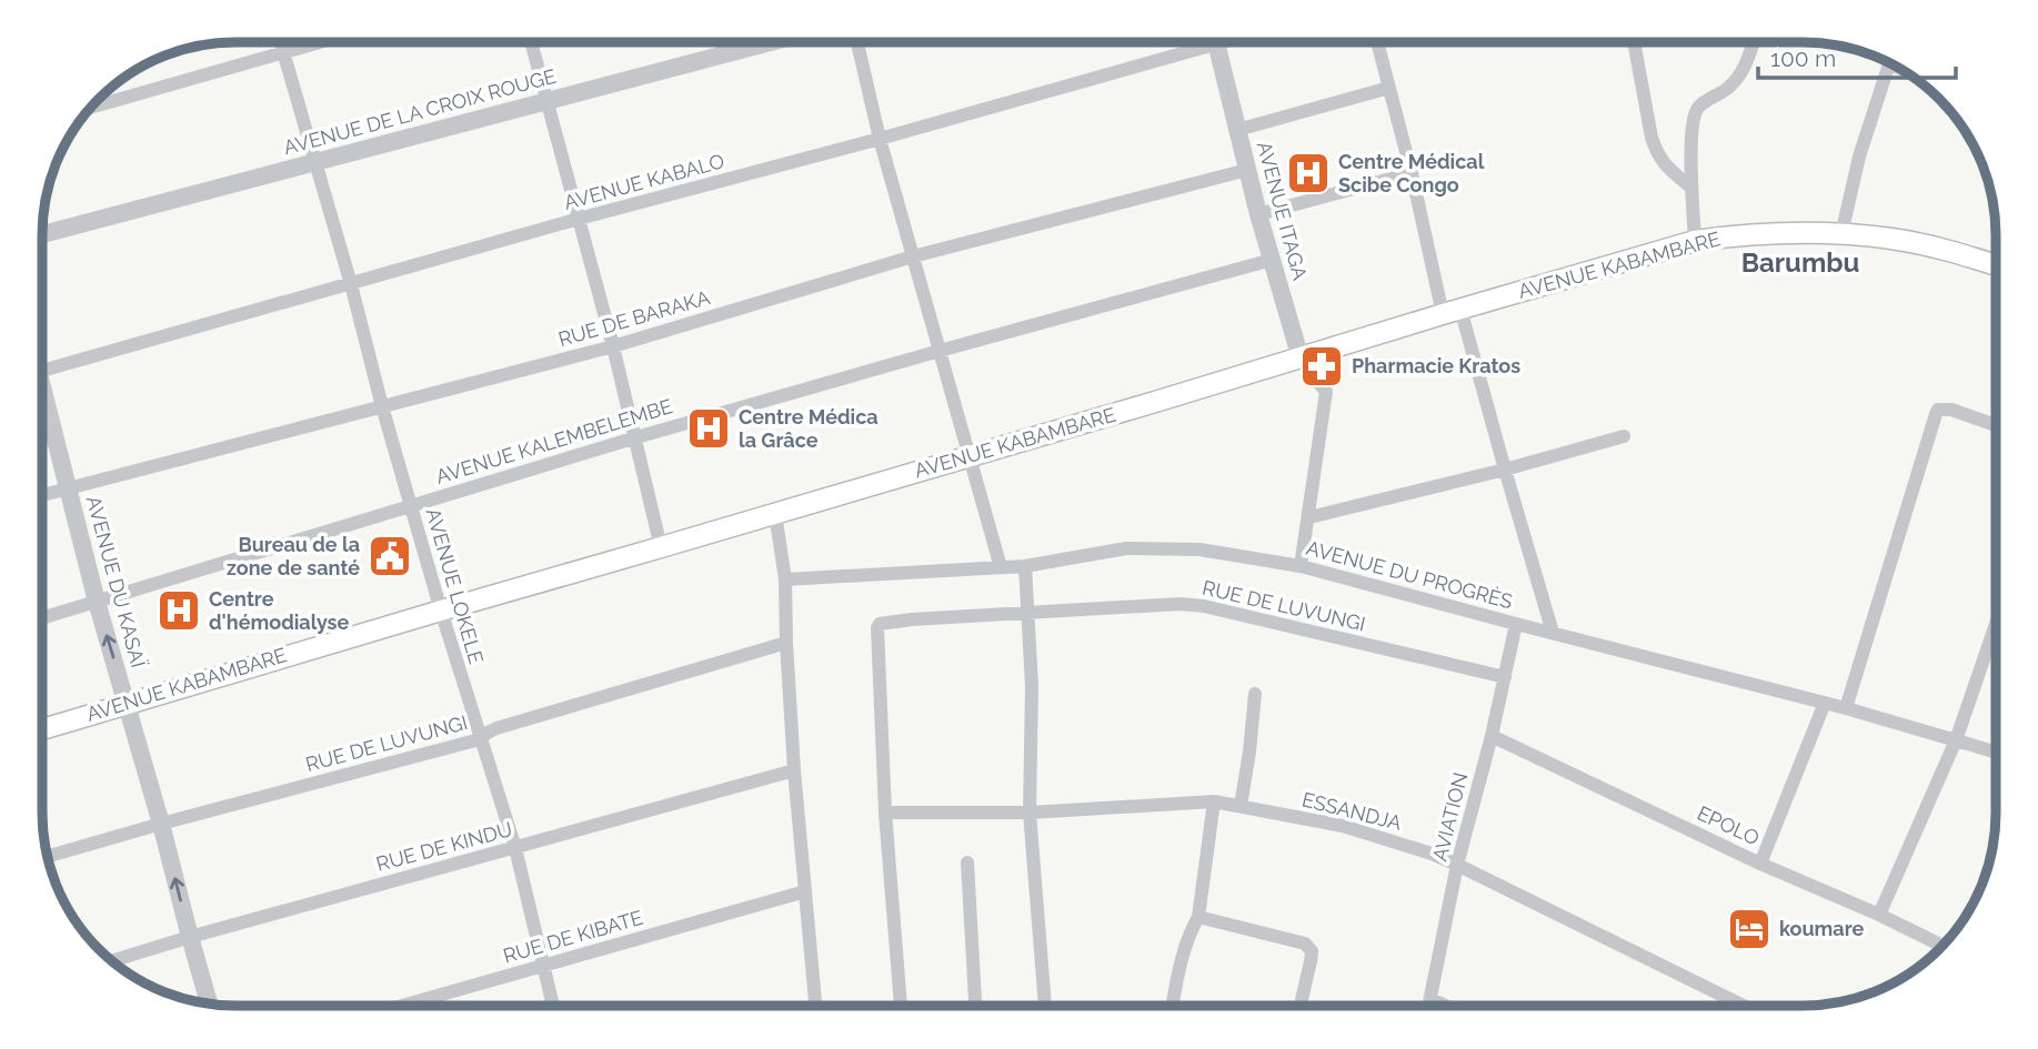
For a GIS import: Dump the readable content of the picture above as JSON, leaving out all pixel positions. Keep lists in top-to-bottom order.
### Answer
{
  "streets": {
    "main road": ["AVENUE KABAMBARE"],
    "street": [
      "AVENUE DE LA CROIX ROUGE",
      "AVENUE KABALO",
      "AVENUE ITAGA",
      "RUE DE BARAKA",
      "AVENUE KALEMBELEMBE",
      "AVENUE DU PROGRÈS",
      "AVENUE DU KASAÏ",
      "AVENUE LOKELE",
      "RUE DE LUVUNGI",
      "ESSANDJA",
      "AVIATION",
      "EPOLO",
      "RUE DE KINDU",
      "RUE DE KIBATE"
    ]
  },
  "crossings": [
    ["AVENUE DE LA CROIX ROUGE", "AVENUE LOKELE"],
    ["AVENUE KABALO", "AVENUE LOKELE"],
    ["AVENUE ITAGA", "AVENUE KABAMBARE"],
    ["AVENUE ITAGA", "RUE DE BARAKA"],
    ["AVENUE ITAGA", "AVENUE KALEMBELEMBE"],
    ["AVENUE KABAMBARE", "AVENUE DU KASAÏ"],
    ["AVENUE KABAMBARE", "AVENUE LOKELE"],
    ["RUE DE BARAKA", "AVENUE DU KASAÏ"],
    ["RUE DE BARAKA", "AVENUE LOKELE"],
    ["AVENUE KALEMBELEMBE", "AVENUE DU KASAÏ"],
    ["AVENUE KALEMBELEMBE", "AVENUE LOKELE"],
    ["AVENUE DU PROGRÈS", "AVIATION"],
    ["AVENUE DU KASAÏ", "RUE DE LUVUNGI"],
    ["AVENUE DU KASAÏ", "RUE DE KINDU"],
    ["AVENUE LOKELE", "RUE DE LUVUNGI"],
    ["AVENUE LOKELE", "RUE DE KINDU"],
    ["AVENUE LOKELE", "RUE DE KIBATE"],
    ["RUE DE LUVUNGI", "ESSANDJA"],
    ["RUE DE LUVUNGI", "AVIATION"],
    ["ESSANDJA", "AVIATION"],
    ["AVIATION", "EPOLO"]
  ],
  "one_way": ["AVENUE DU KASAÏ"],
  "districts": ["Barumbu"],
  "places": {
    "hospital": ["Centre Médical Scibe Congo", "Centre Médica la Grâce", "Centre d'hémodialyse"],
    "pharmacy": ["Pharmacie Kratos"],
    "public building": ["Bureau de la zone de santé"],
    "hotel": ["koumare"]
  },
  "scale_bar": "100 m"
}
